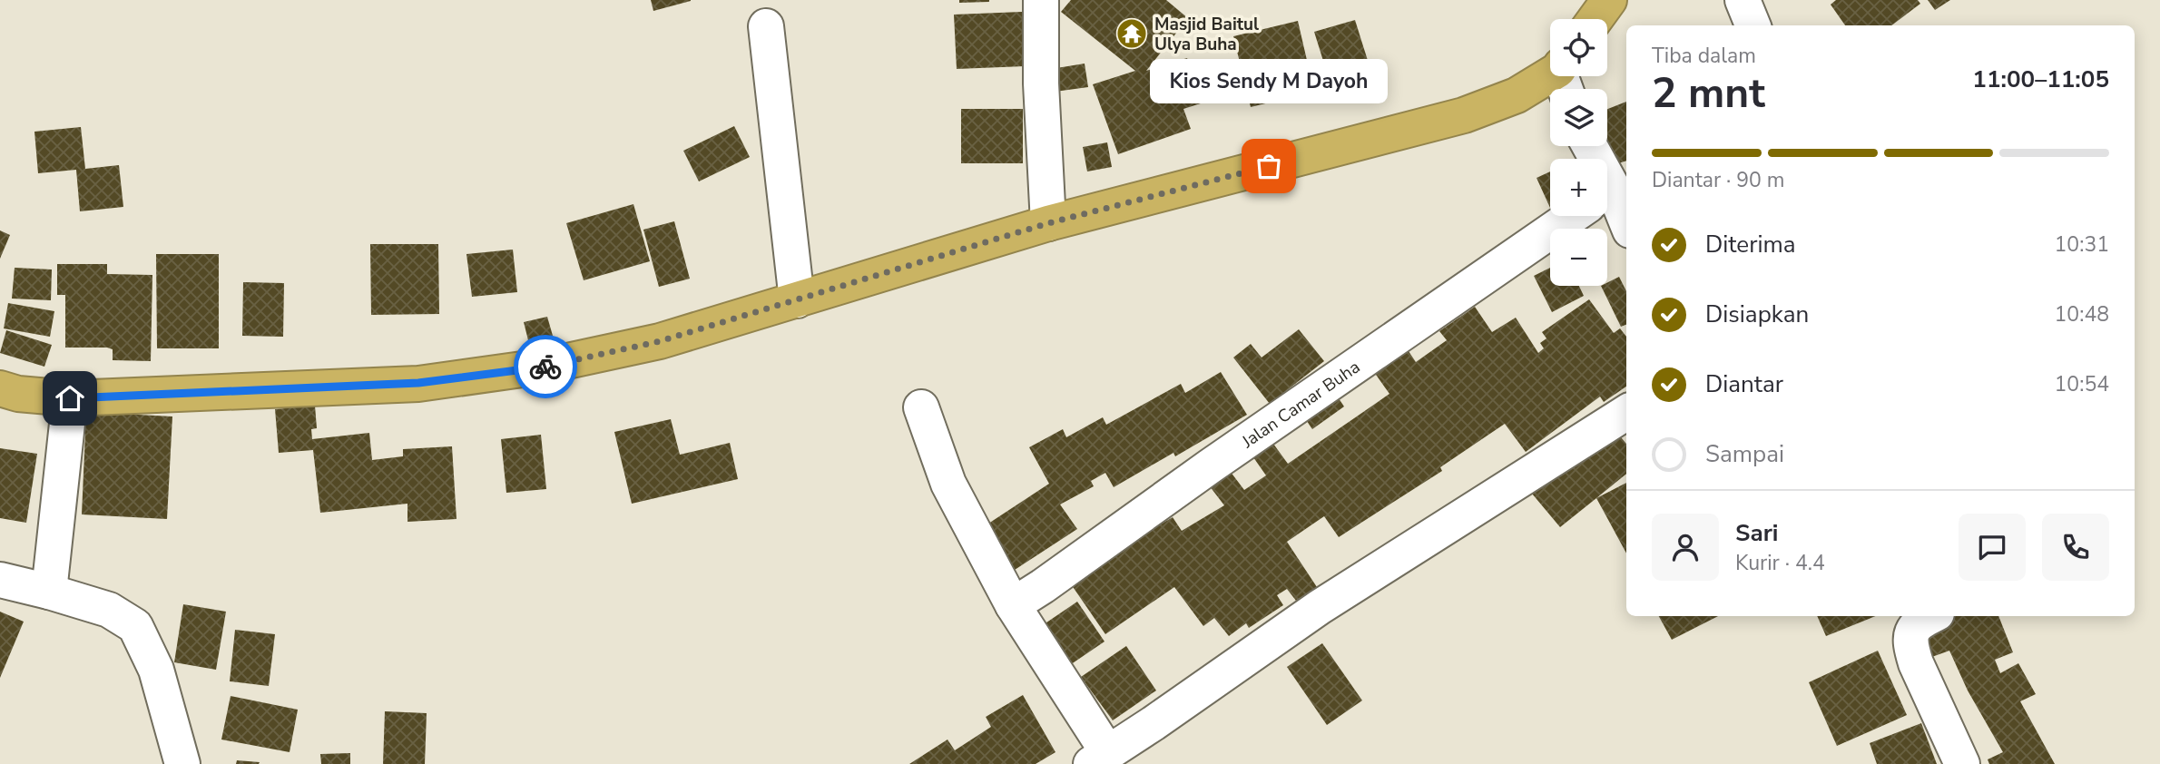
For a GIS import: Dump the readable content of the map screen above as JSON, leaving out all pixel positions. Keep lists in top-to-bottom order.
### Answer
{
  "streets": {
    "street": ["Jalan Camar Buha"]
  },
  "places": {
    "temple": ["Masjid Baitul Ulya Buha"],
    "other": ["Kios Sendy M Dayoh"]
  },
  "page": {
    "map_buttons": ["+", "−"],
    "heading": ["2 mnt", "Tiba dalam", "11:00–11:05"],
    "panel": ["Sari", "Kurir · 4.4"],
    "bubble": "Kios Sendy M Dayoh",
    "bar": "Diantar · 90 m",
    "list": [
      ["Diterima", "10:31"],
      ["Disiapkan", "10:48"],
      ["Diantar", "10:54"],
      "Sampai"
    ]
  }
}
